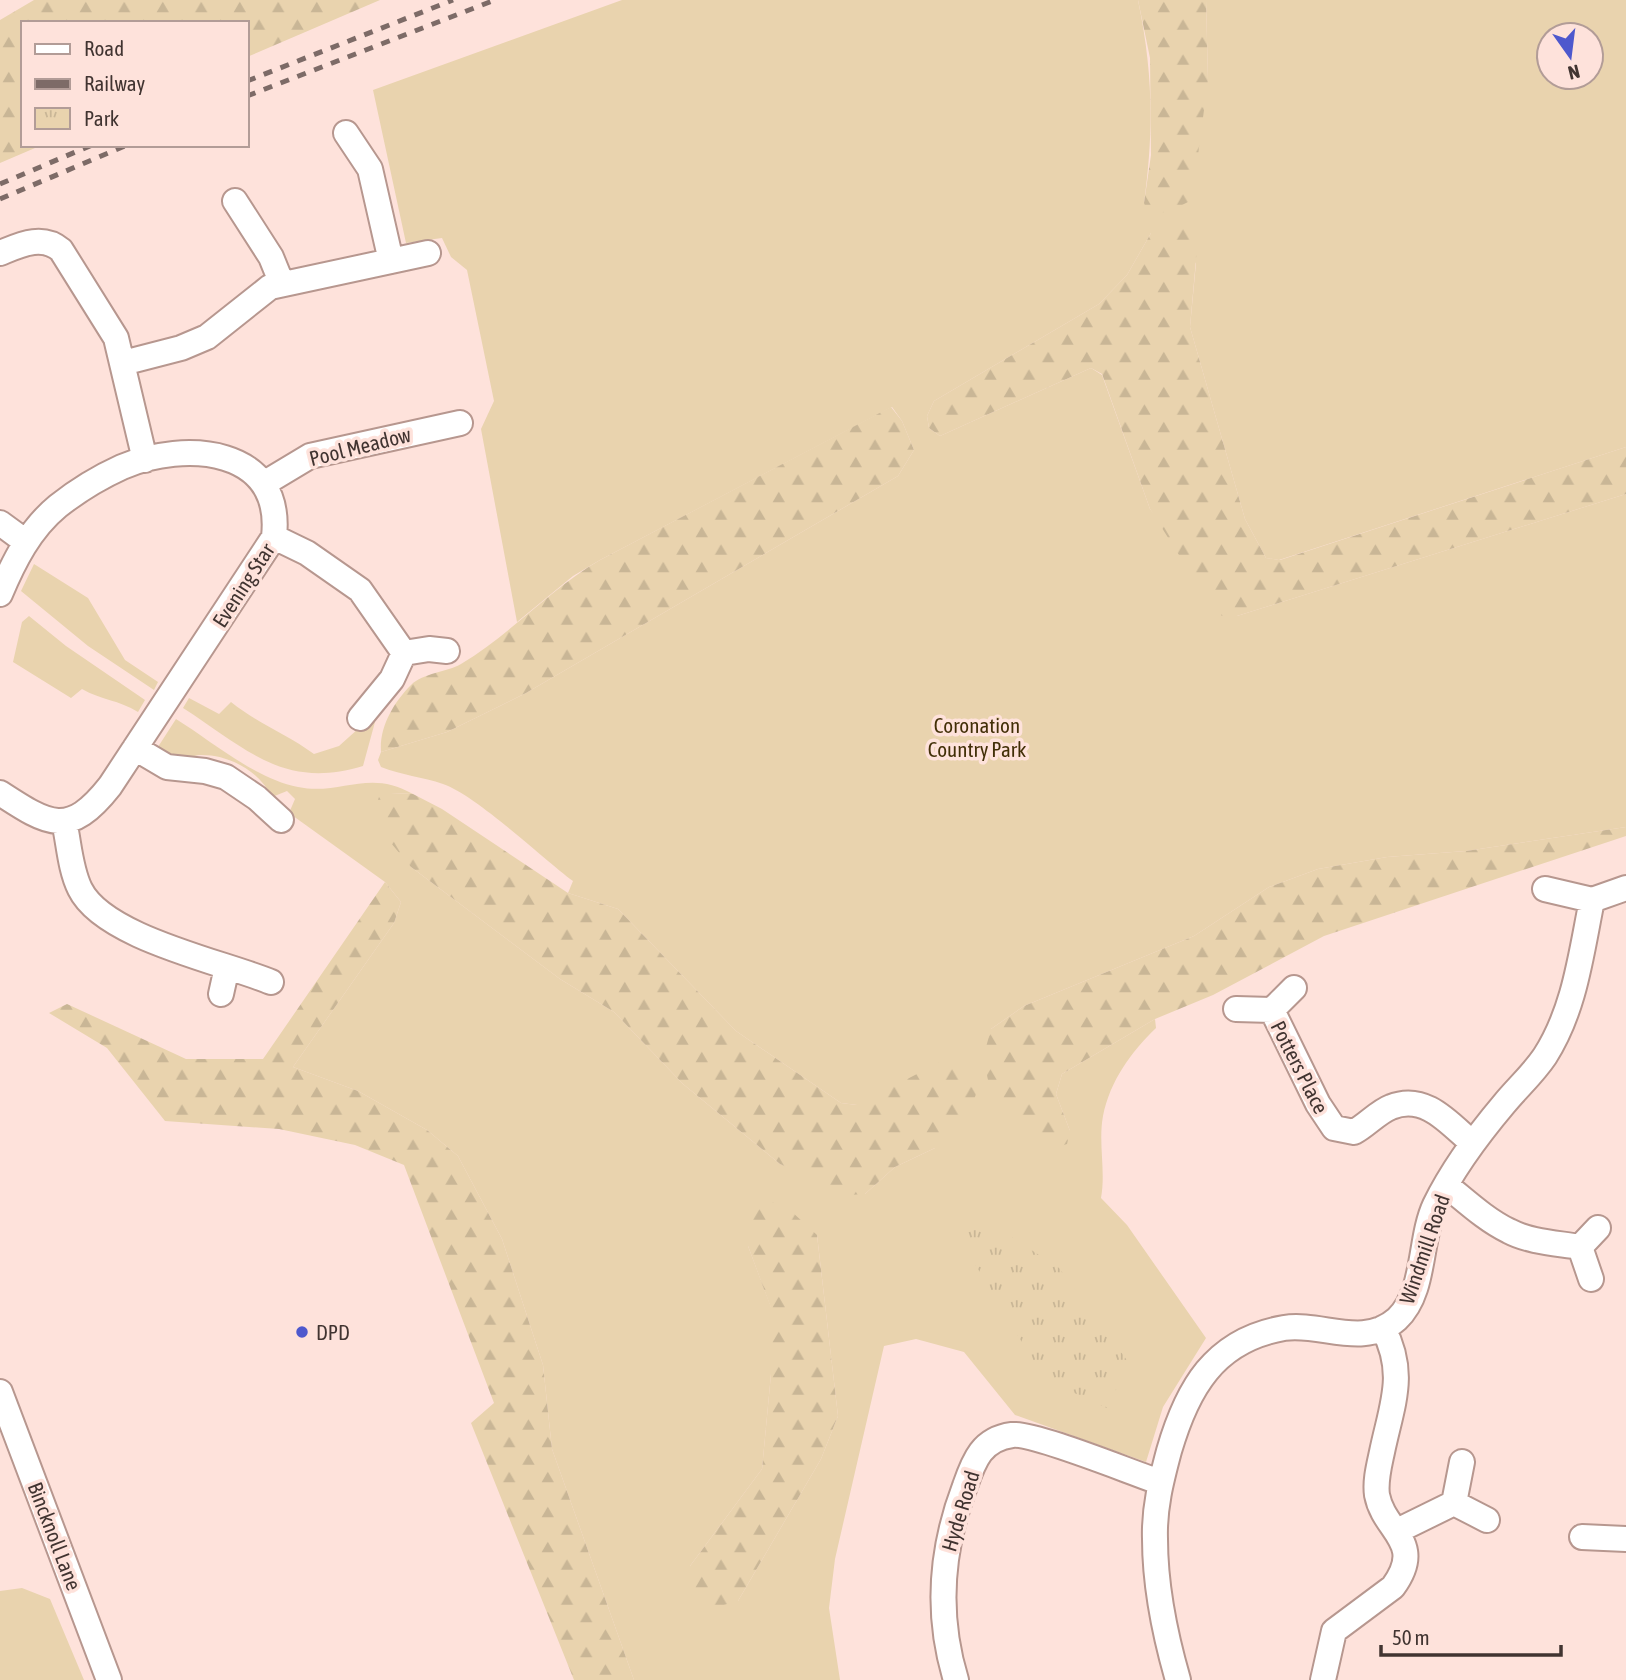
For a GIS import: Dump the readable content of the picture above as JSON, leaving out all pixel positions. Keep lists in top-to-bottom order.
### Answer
{
  "streets": {
    "street": [
      "Pool Meadow",
      "Evening Star",
      "Potters Place",
      "Windmill Road",
      "Hyde Road",
      "Bincknoll Lane"
    ]
  },
  "crossings": [
    ["Pool Meadow", "Evening Star"],
    ["Potters Place", "Windmill Road"],
    ["Windmill Road", "Hyde Road"]
  ],
  "parks": ["Coronation Country Park"],
  "places": ["DPD"],
  "legend": ["Road", "Railway", "Park"],
  "scale_bar": "50 m",
  "north": "bottom"
}
